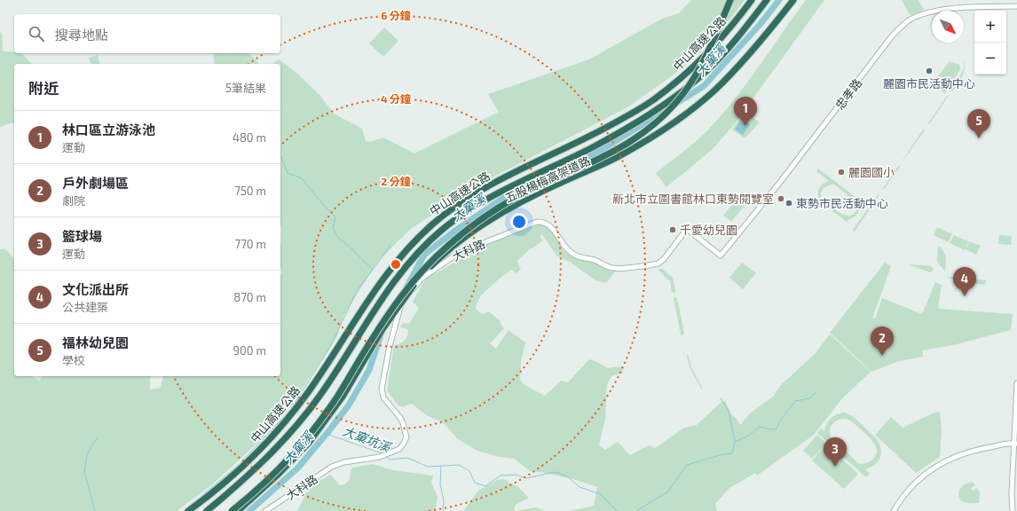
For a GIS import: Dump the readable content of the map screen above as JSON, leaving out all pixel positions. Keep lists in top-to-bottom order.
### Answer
{
  "streets": {
    "highway": ["中山高速公路", "五股楊梅高架道路"],
    "street": ["忠孝路", "大科路"]
  },
  "crossings": [
    ["忠孝路", "大科路"]
  ],
  "water": ["大窠溪", "大窠坑溪"],
  "places": [
    "麗園市民活動中心",
    "麗園國小",
    "新北市立圖書館林口東勢閱覽室",
    "東勢市民活動中心",
    "千愛幼兒園"
  ],
  "north": "bottom right",
  "page": {
    "map_buttons": ["+", "−"],
    "search": "搜尋地點",
    "heading": ["附近", "5筆結果"],
    "pins": [
      "1",
      "5",
      "4",
      "2",
      "3"
    ],
    "list": [
      {
        "mark": "1",
        "name": "林口區立游泳池",
        "note": "運動",
        "value": "480 m"
      },
      {
        "mark": "2",
        "name": "戶外劇場區",
        "note": "劇院",
        "value": "750 m"
      },
      {
        "mark": "3",
        "name": "籃球場",
        "note": "運動",
        "value": "770 m"
      },
      {
        "mark": "4",
        "name": "文化派出所",
        "note": "公共建築",
        "value": "870 m"
      },
      {
        "mark": "5",
        "name": "福林幼兒園",
        "note": "學校",
        "value": "900 m"
      }
    ]
  },
  "rings": ["6 分鐘", "4 分鐘", "2 分鐘"]
}
